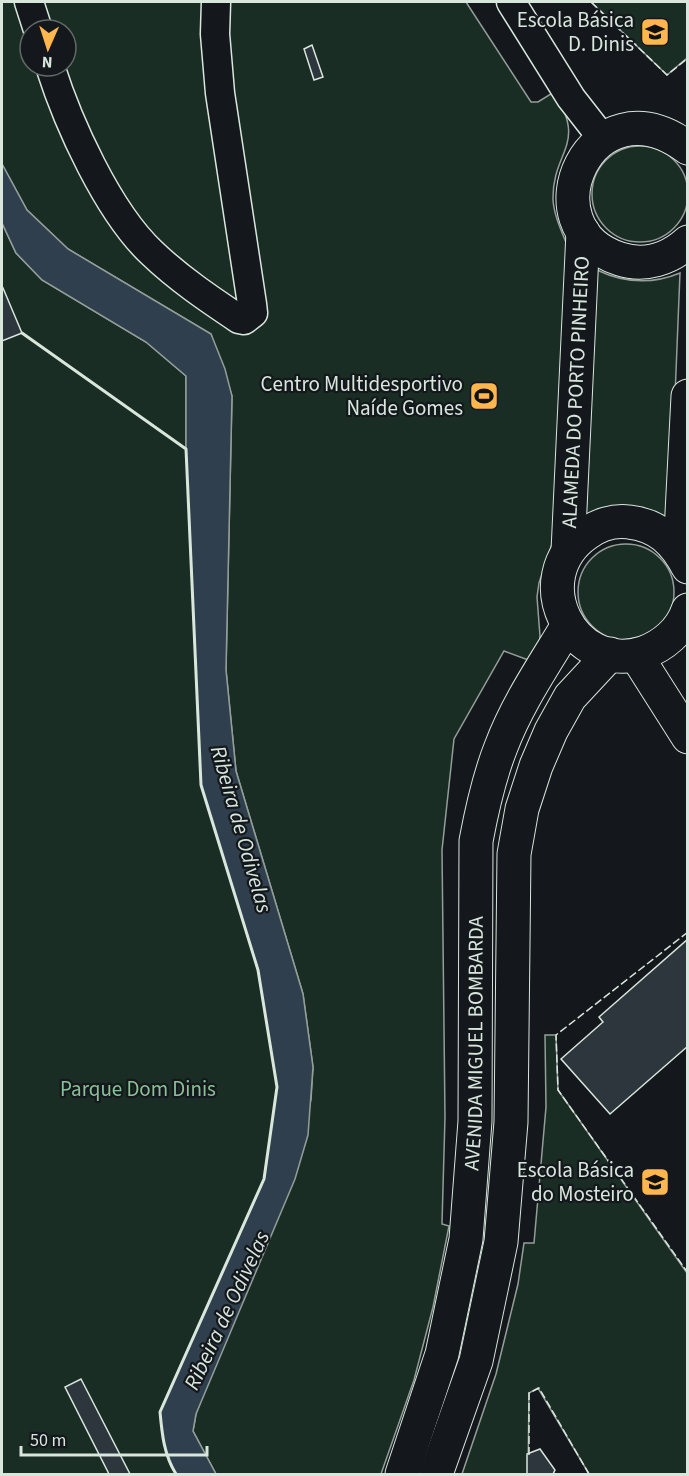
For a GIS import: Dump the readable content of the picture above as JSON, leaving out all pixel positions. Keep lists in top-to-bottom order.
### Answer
{
  "streets": {
    "main road": ["ALAMEDA DO PORTO PINHEIRO", "AVENIDA MIGUEL BOMBARDA"]
  },
  "water": ["Ribeira de Odivelas"],
  "parks": ["Parque Dom Dinis"],
  "places": {
    "school or university": ["Escola Básica D. Dinis", "Escola Básica do Mosteiro"],
    "sports": ["Centro Multidesportivo Naíde Gomes"]
  },
  "scale_bar": "50 m",
  "north": "bottom"
}
